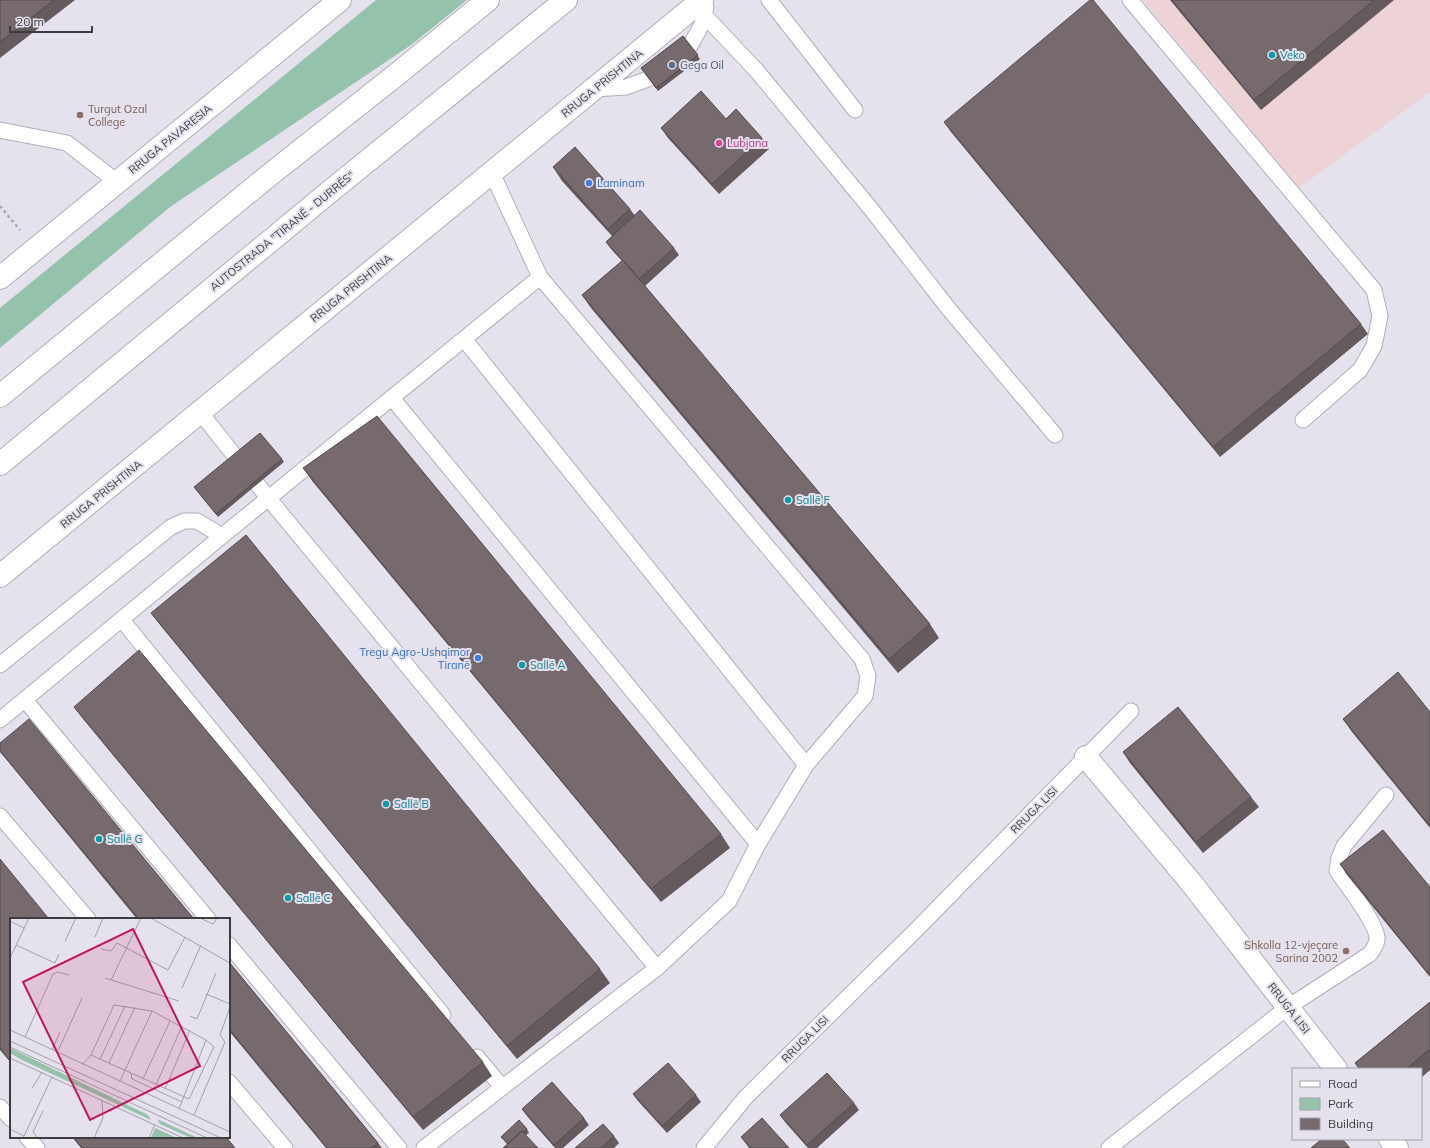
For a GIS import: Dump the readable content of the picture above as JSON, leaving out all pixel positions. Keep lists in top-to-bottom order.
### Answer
{
  "streets": {
    "main road": [
      "RRUGA PRISHTINA",
      "RRUGA PAVARESIA",
      "AUTOSTRADA \"TIRANË - DURRËS\"",
      "RRUGA LISI"
    ]
  },
  "places": [
    "Veko",
    "Gega Oil",
    "Turgut Ozal College",
    "Lubjana",
    "Laminam",
    "Sallë F",
    "Tregu Agro-Ushqimor Tiranë",
    "Sallë A",
    "Sallë B",
    "Sallë G",
    "Sallë C",
    "Shkolla 12-vjeçare Sarina 2002"
  ],
  "legend": ["Road", "Park", "Building"],
  "scale_bar": "20 m"
}
